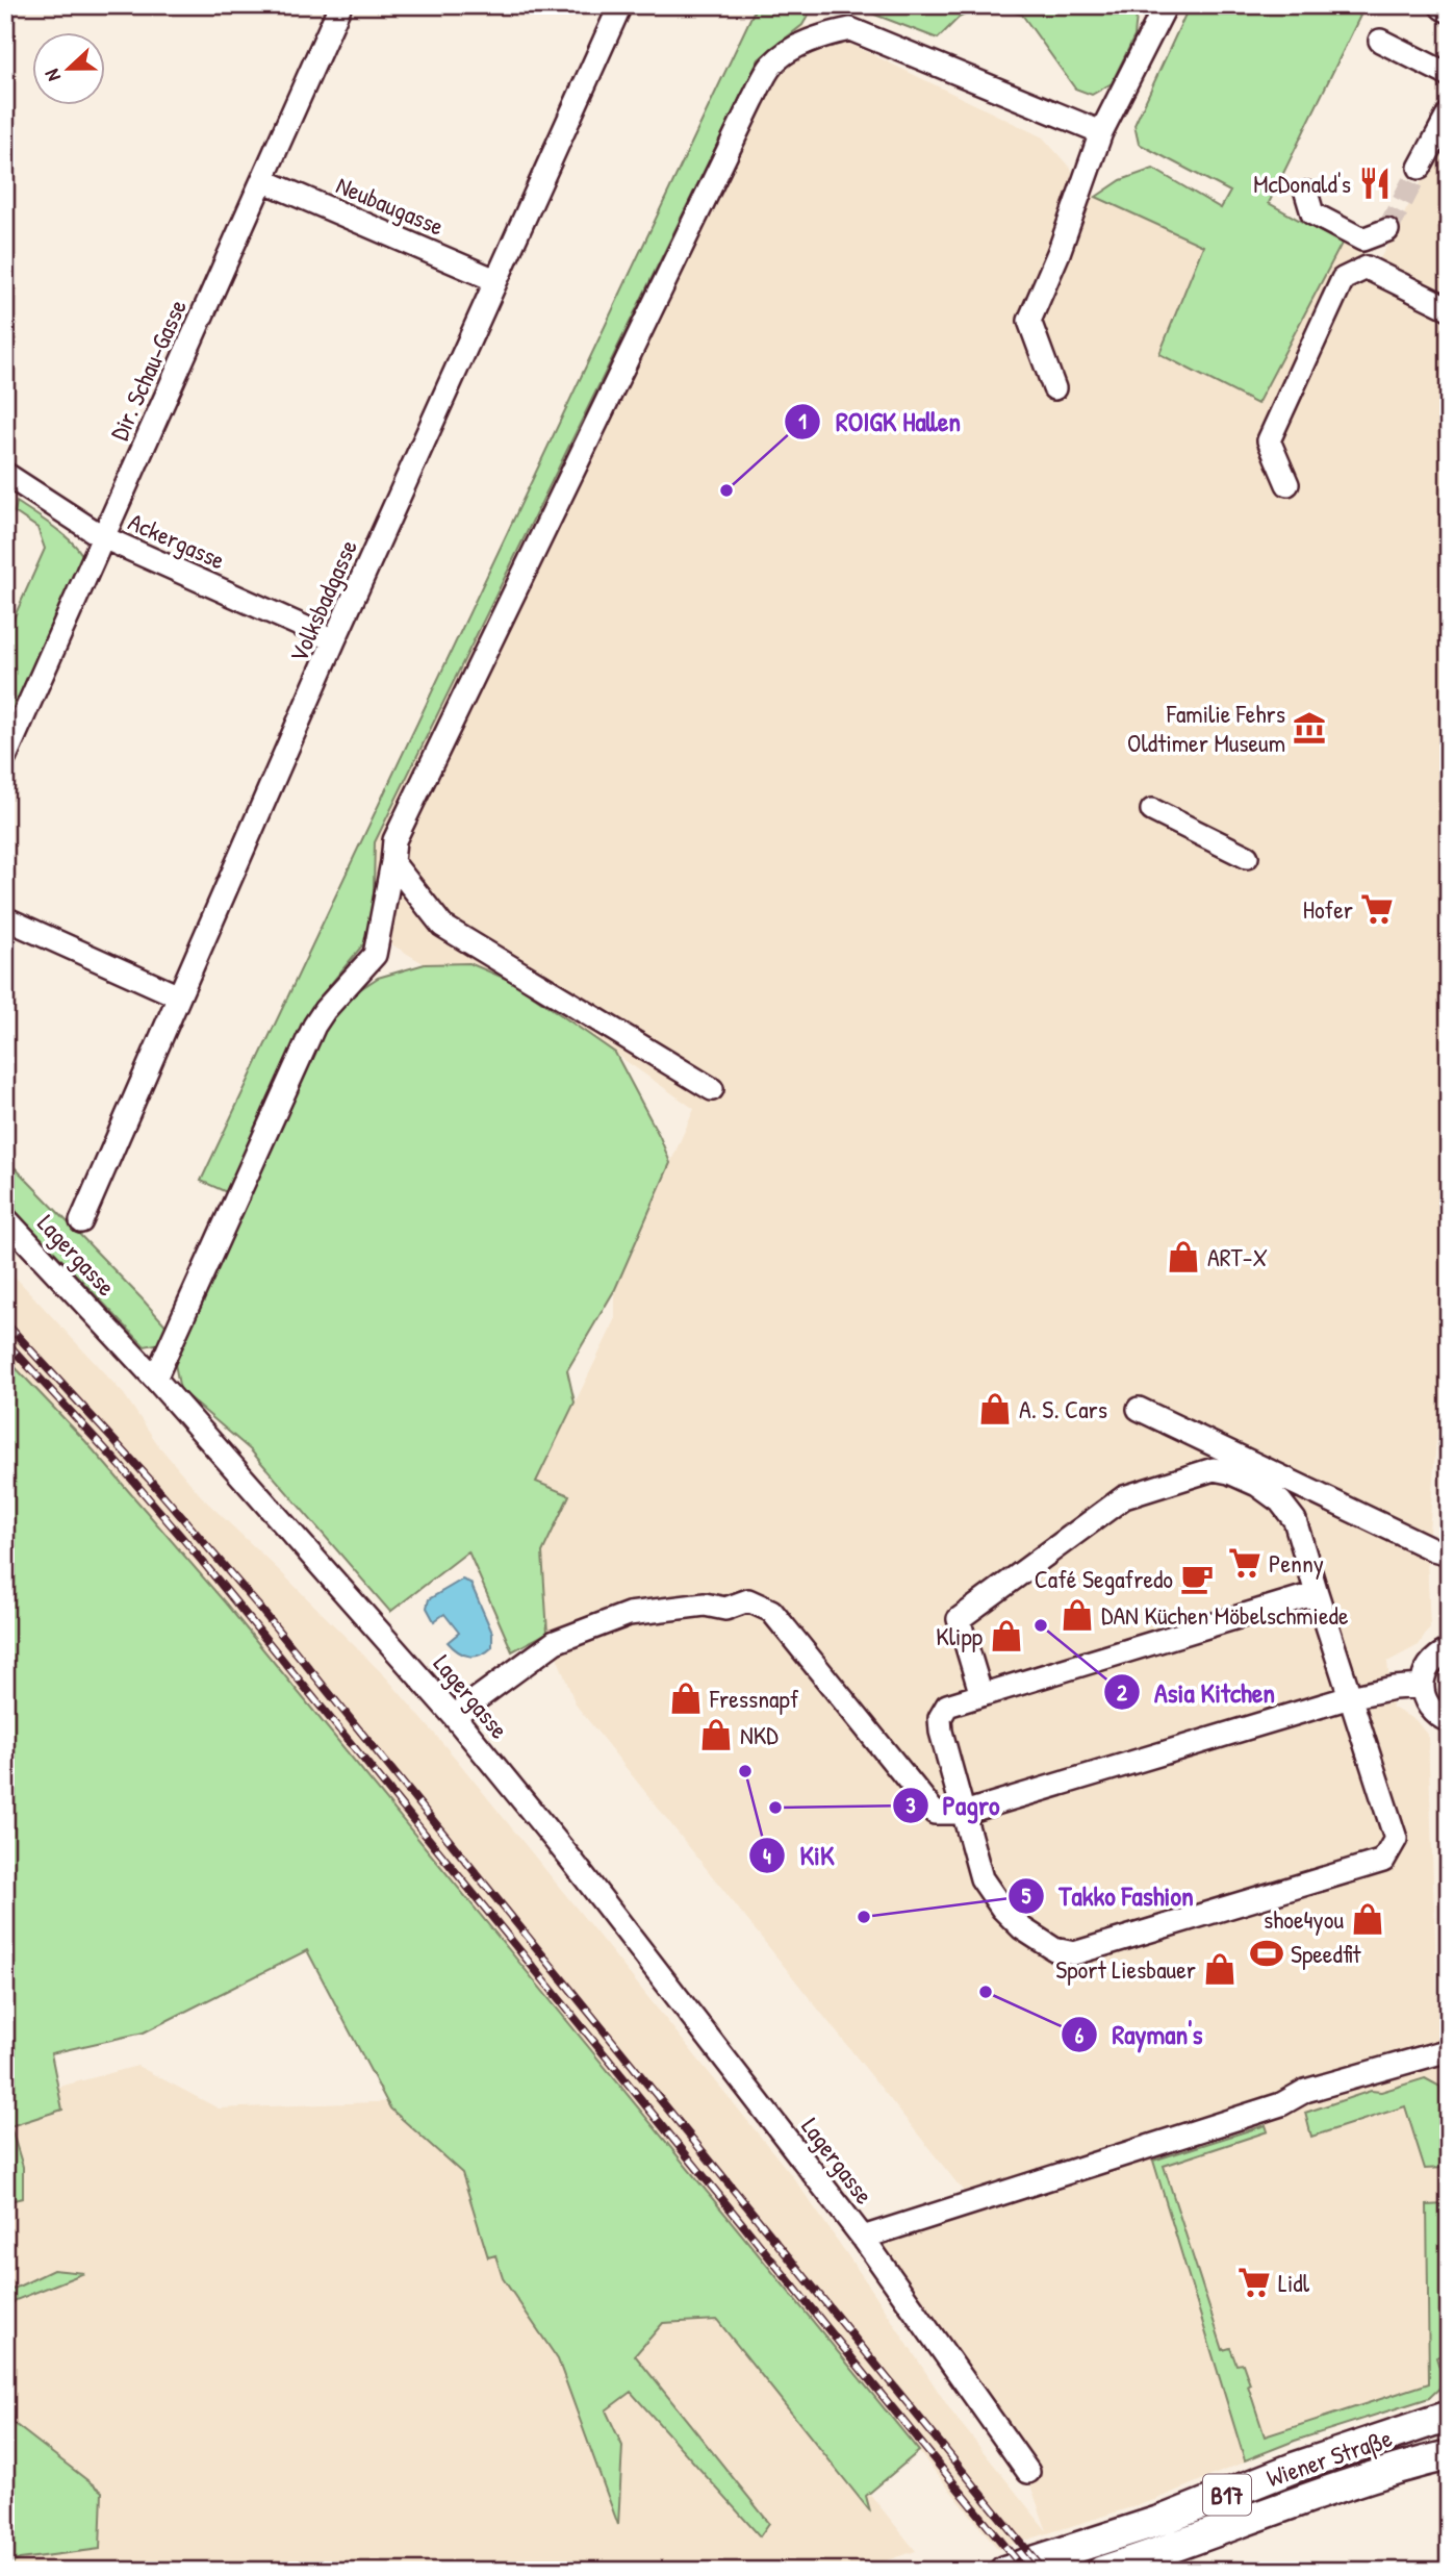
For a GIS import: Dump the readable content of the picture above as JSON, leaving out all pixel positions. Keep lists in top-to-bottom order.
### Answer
{
  "streets": {
    "main road": ["Wiener Straße", "B17"],
    "street": [
      "Neubaugasse",
      "Dir. Schau-Gasse",
      "Ackergasse",
      "Volksbadgasse",
      "Lagergasse"
    ]
  },
  "crossings": [
    ["Neubaugasse", "Dir. Schau-Gasse"],
    ["Neubaugasse", "Volksbadgasse"],
    ["Dir. Schau-Gasse", "Ackergasse"],
    ["Ackergasse", "Volksbadgasse"]
  ],
  "places": {
    "restaurant": ["McDonald's"],
    "other": [
      "ROIGK Hallen",
      "Asia Kitchen",
      "KiK",
      "Pagro",
      "Takko Fashion",
      "Rayman's"
    ],
    "museum": ["Familie Fehrs Oldtimer Museum"],
    "supermarket": ["Hofer", "Penny", "Lidl"],
    "shop": [
      "ART-X",
      "A. S. Cars",
      "DAN Küchen Möbelschmiede",
      "Klipp",
      "Fressnapf",
      "NKD",
      "shoe4you",
      "Sport Liesbauer"
    ],
    "cafe": ["Café Segafredo"],
    "sports": ["Speedfit"]
  },
  "north": "left"
}
